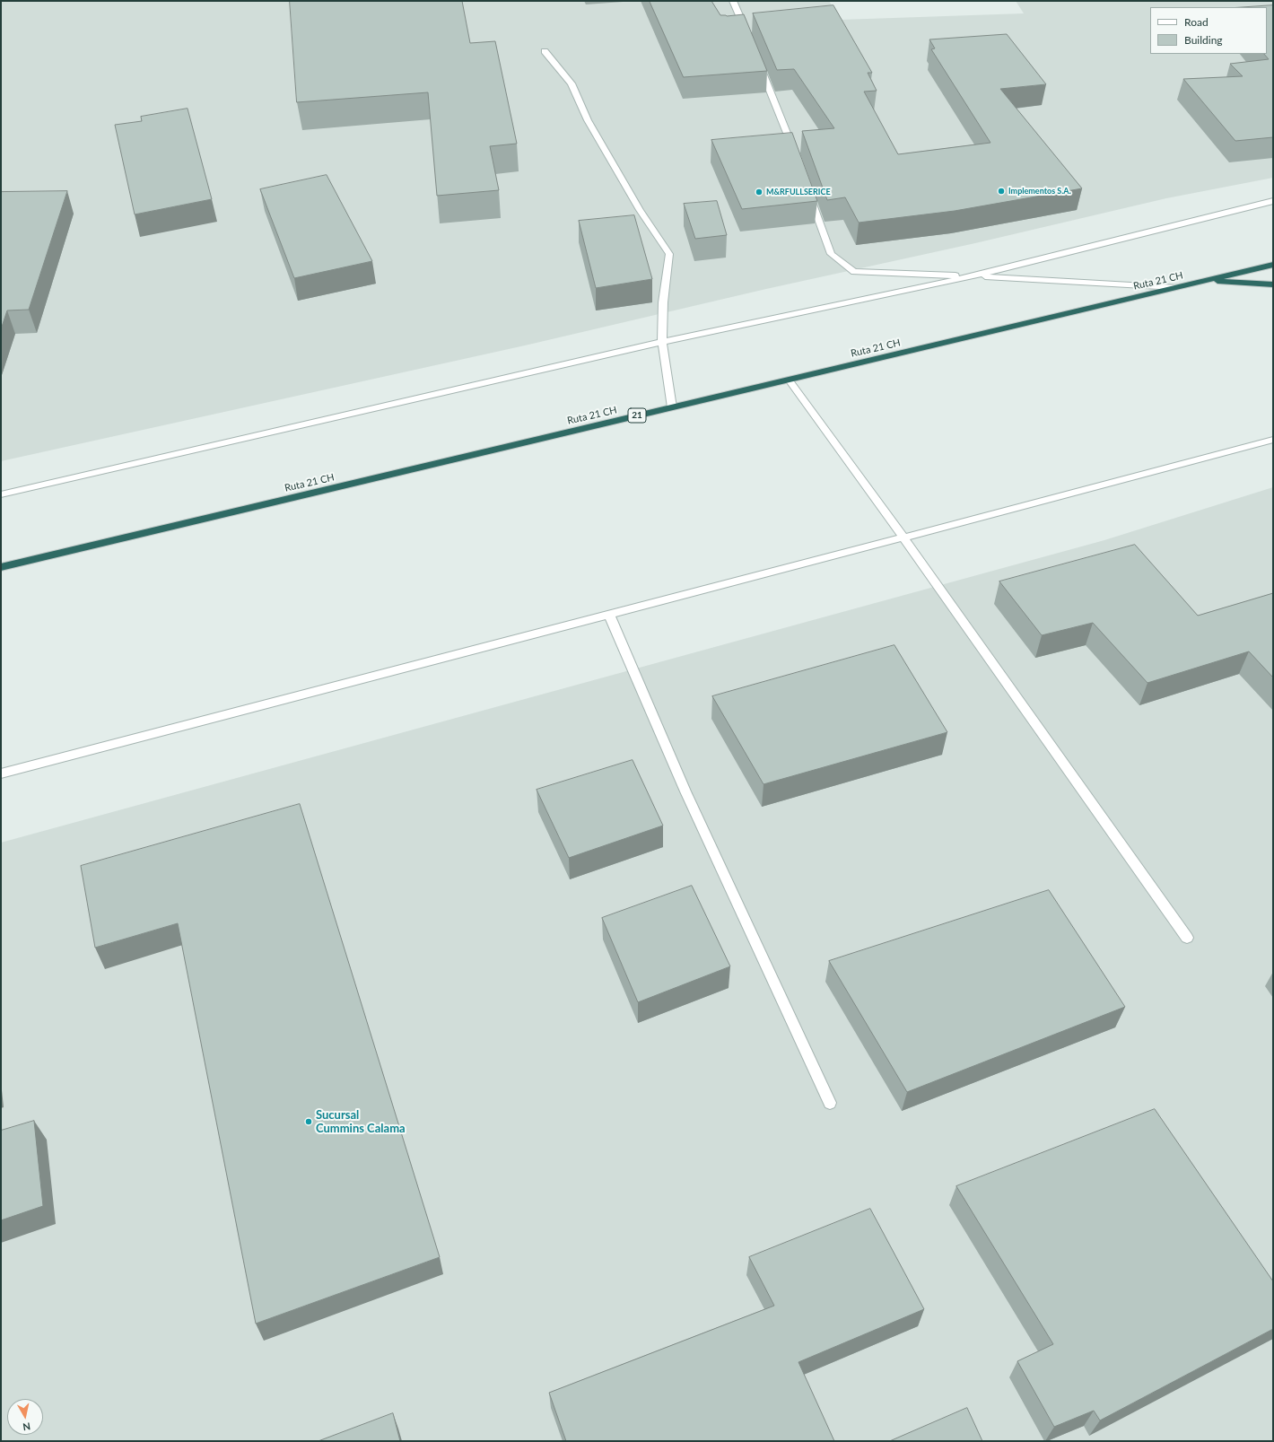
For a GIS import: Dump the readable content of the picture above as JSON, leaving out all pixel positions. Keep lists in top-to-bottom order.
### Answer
{
  "streets": {
    "highway": ["Ruta 21 CH", "21"]
  },
  "places": ["Implementos S.A.", "M&RFULLSERICE", "Sucursal Cummins Calama"],
  "legend": ["Road", "Building"],
  "north": "bottom"
}
